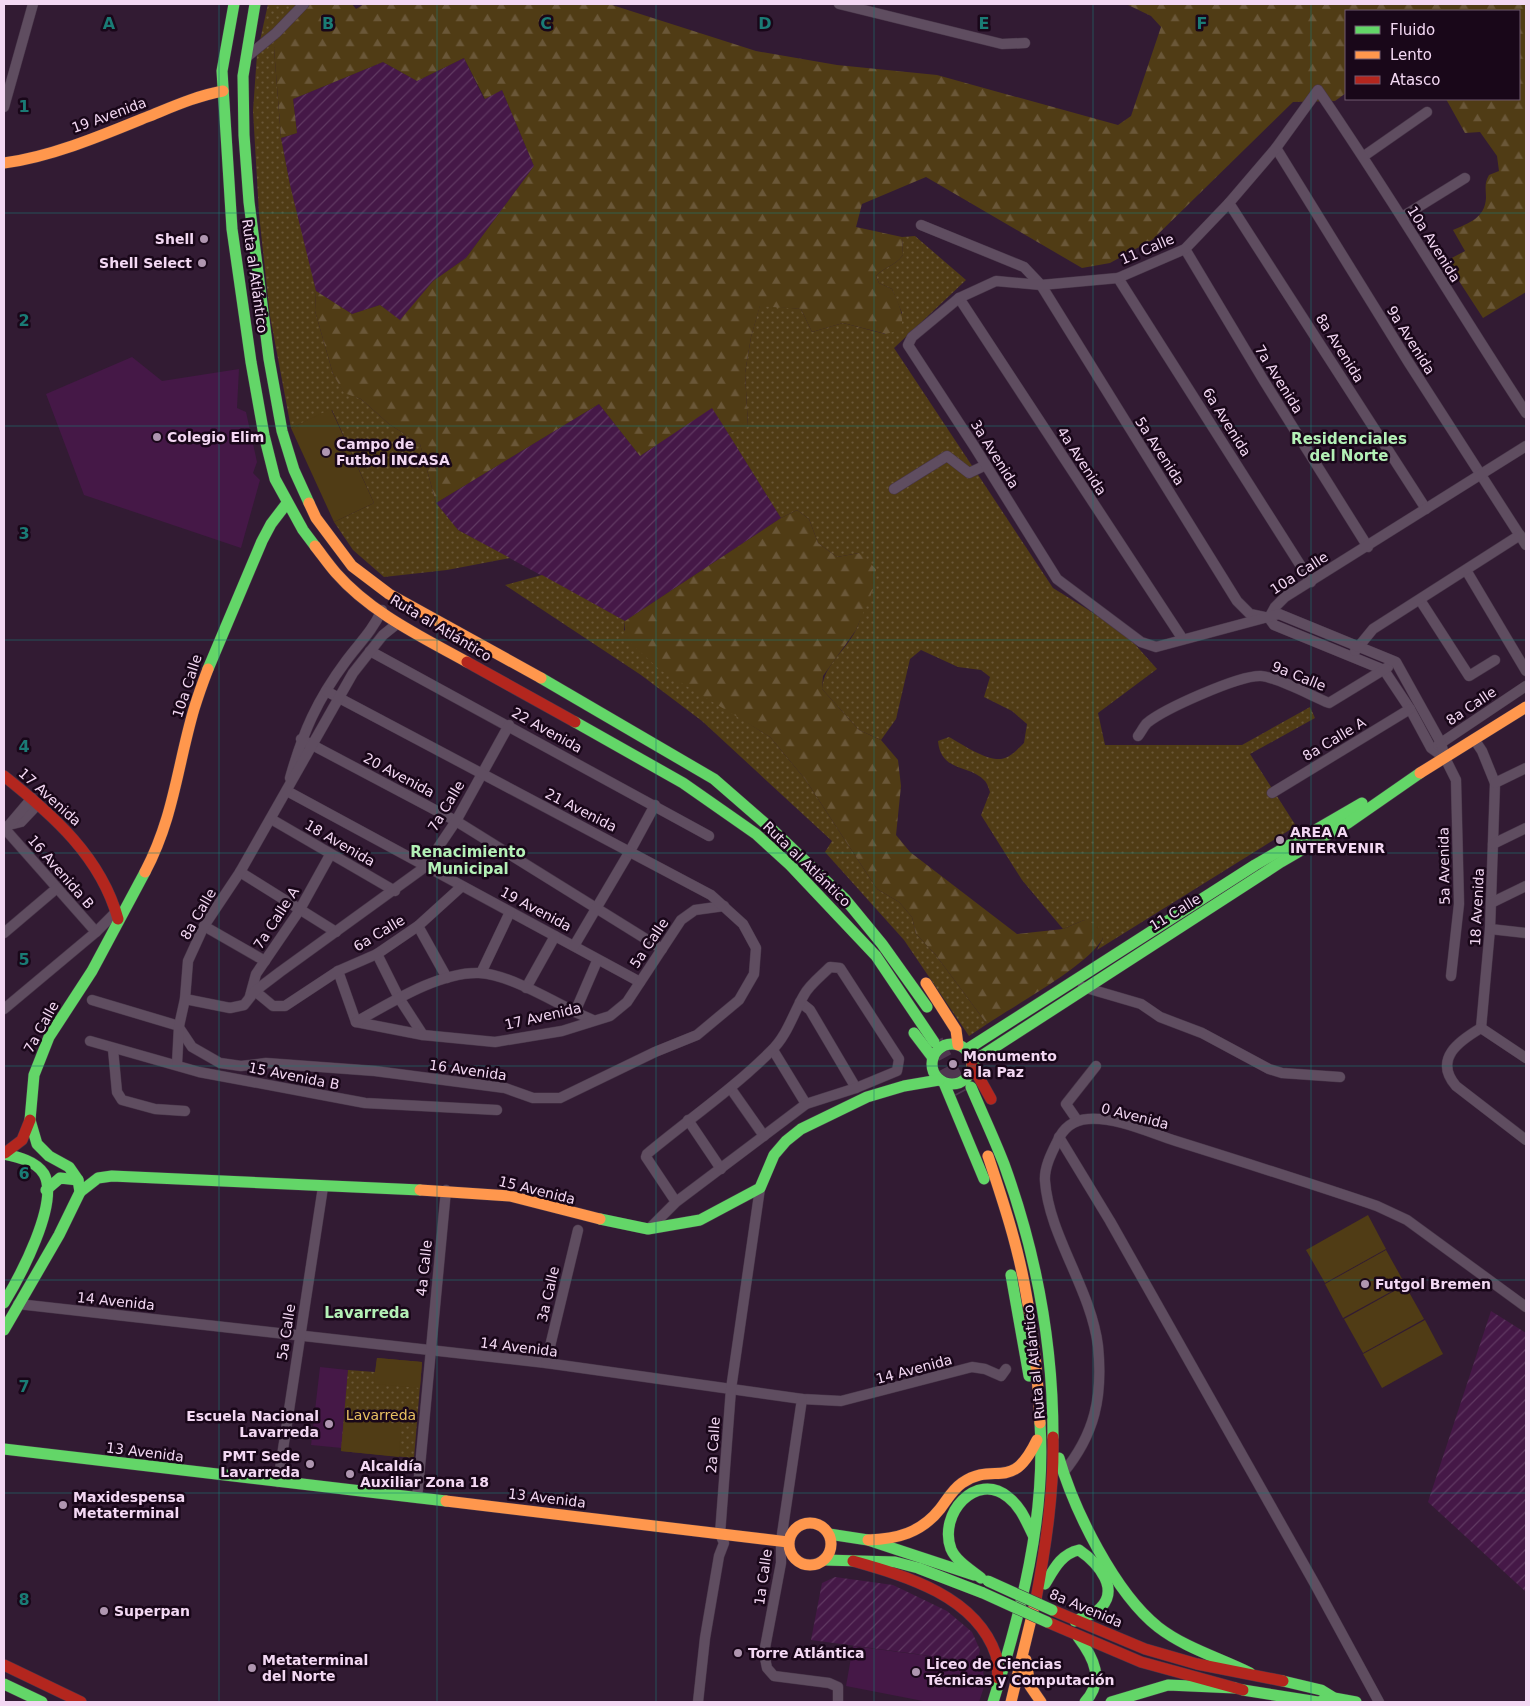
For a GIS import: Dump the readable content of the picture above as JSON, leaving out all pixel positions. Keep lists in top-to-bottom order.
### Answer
{
  "streets": {
    "main road": [
      "19 Avenida",
      "11 Calle",
      "Ruta al Atlántico",
      "8a Avenida",
      "10a Calle",
      "17 Avenida",
      "7a Calle",
      "15 Avenida",
      "13 Avenida"
    ],
    "street": [
      "10a Avenida",
      "9a Avenida",
      "7a Avenida",
      "6a Avenida",
      "5a Avenida",
      "3a Avenida",
      "4a Avenida",
      "9a Calle",
      "8a Calle",
      "22 Avenida",
      "8a Calle A",
      "20 Avenida",
      "21 Avenida",
      "18 Avenida",
      "16 Avenida B",
      "7a Calle A",
      "6a Calle",
      "5a Calle",
      "16 Avenida",
      "15 Avenida B",
      "0 Avenida",
      "4a Calle",
      "3a Calle",
      "14 Avenida",
      "2a Calle",
      "1a Calle"
    ]
  },
  "crossings": [
    ["19 Avenida", "Ruta al Atlántico"],
    ["19 Avenida", "8a Calle"],
    ["19 Avenida", "7a Calle"],
    ["19 Avenida", "6a Calle"],
    ["19 Avenida", "5a Calle"],
    ["10a Avenida", "11 Calle"],
    ["11 Calle", "9a Avenida"],
    ["11 Calle", "8a Avenida"],
    ["11 Calle", "7a Avenida"],
    ["11 Calle", "6a Avenida"],
    ["11 Calle", "5a Avenida"],
    ["11 Calle", "3a Avenida"],
    ["11 Calle", "4a Avenida"],
    ["11 Calle", "18 Avenida"],
    ["Ruta al Atlántico", "10a Calle"],
    ["Ruta al Atlántico", "8a Calle"],
    ["9a Avenida", "10a Calle"],
    ["8a Avenida", "10a Calle"],
    ["8a Avenida", "13 Avenida"],
    ["8a Avenida", "1a Calle"],
    ["7a Avenida", "10a Calle"],
    ["6a Avenida", "10a Calle"],
    ["5a Avenida", "10a Calle"],
    ["5a Avenida", "9a Calle"],
    ["5a Avenida", "8a Calle"],
    ["5a Avenida", "8a Calle A"],
    ["3a Avenida", "4a Avenida"],
    ["10a Calle", "17 Avenida"],
    ["10a Calle", "7a Calle"],
    ["8a Calle", "22 Avenida"],
    ["8a Calle", "20 Avenida"],
    ["8a Calle", "21 Avenida"],
    ["8a Calle", "18 Avenida"],
    ["8a Calle", "16 Avenida"],
    ["8a Calle", "15 Avenida B"],
    ["22 Avenida", "7a Calle"],
    ["20 Avenida", "7a Calle"],
    ["20 Avenida", "5a Calle"],
    ["17 Avenida", "7a Calle"],
    ["17 Avenida", "5a Calle"],
    ["7a Calle", "21 Avenida"],
    ["7a Calle", "18 Avenida"],
    ["7a Calle", "7a Calle A"],
    ["7a Calle", "6a Calle"],
    ["7a Calle", "15 Avenida"],
    ["21 Avenida", "5a Calle"],
    ["21 Avenida", "16 Avenida"],
    ["18 Avenida", "7a Calle A"],
    ["7a Calle A", "6a Calle"],
    ["5a Calle", "15 Avenida"],
    ["5a Calle", "14 Avenida"],
    ["5a Calle", "13 Avenida"],
    ["15 Avenida", "4a Calle"],
    ["15 Avenida", "2a Calle"],
    ["4a Calle", "14 Avenida"],
    ["4a Calle", "13 Avenida"],
    ["3a Calle", "14 Avenida"],
    ["14 Avenida", "2a Calle"],
    ["14 Avenida", "1a Calle"],
    ["2a Calle", "13 Avenida"],
    ["13 Avenida", "1a Calle"]
  ],
  "districts": ["Residenciales del Norte", "Renacimiento Municipal", "Lavarreda"],
  "parks": ["Lavarreda"],
  "places": [
    "Shell",
    "Shell Select",
    "Colegio Elim",
    "Campo de Futbol INCASA",
    "AREA A INTERVENIR",
    "Monumento a la Paz",
    "Futgol Bremen",
    "Escuela Nacional Lavarreda",
    "PMT Sede Lavarreda",
    "Alcaldía Auxiliar Zona 18",
    "Maxidespensa Metaterminal",
    "Superpan",
    "Torre Atlántica",
    "Metaterminal del Norte",
    "Liceo de Ciencias Técnicas y Computación"
  ],
  "legend": ["Fluido", "Lento", "Atasco"],
  "grid": {
    "columns": [
      "A",
      "B",
      "C",
      "D",
      "E",
      "F"
    ],
    "rows": [
      "1",
      "2",
      "3",
      "4",
      "5",
      "6",
      "7",
      "8"
    ]
  }
}
